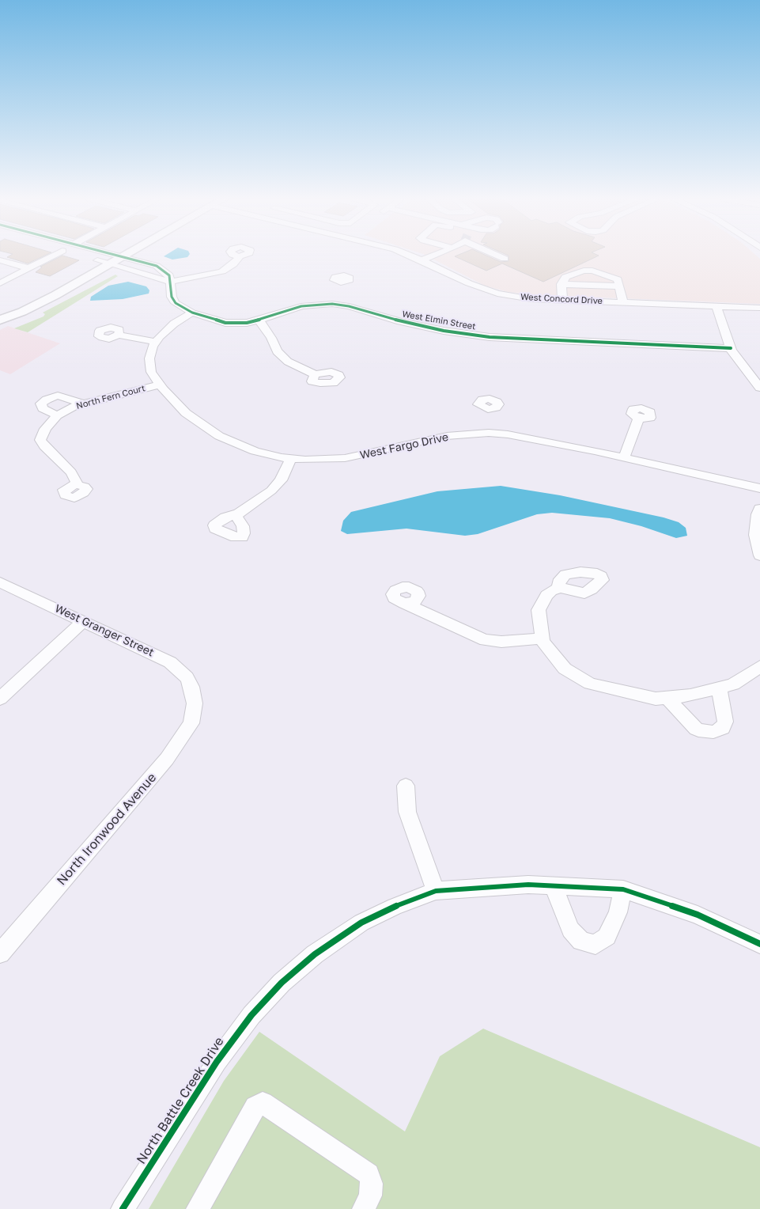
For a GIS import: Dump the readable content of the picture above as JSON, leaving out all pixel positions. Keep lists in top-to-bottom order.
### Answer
{
  "streets": {
    "street": [
      "West Concord Drive",
      "West Elmin Street",
      "North Fern Court",
      "West Fargo Drive",
      "West Granger Street",
      "North Ironwood Avenue",
      "North Battle Creek Drive"
    ]
  },
  "crossings": [
    ["West Elmin Street", "West Fargo Drive"],
    ["North Fern Court", "West Fargo Drive"],
    ["West Granger Street", "North Ironwood Avenue"]
  ]
}
